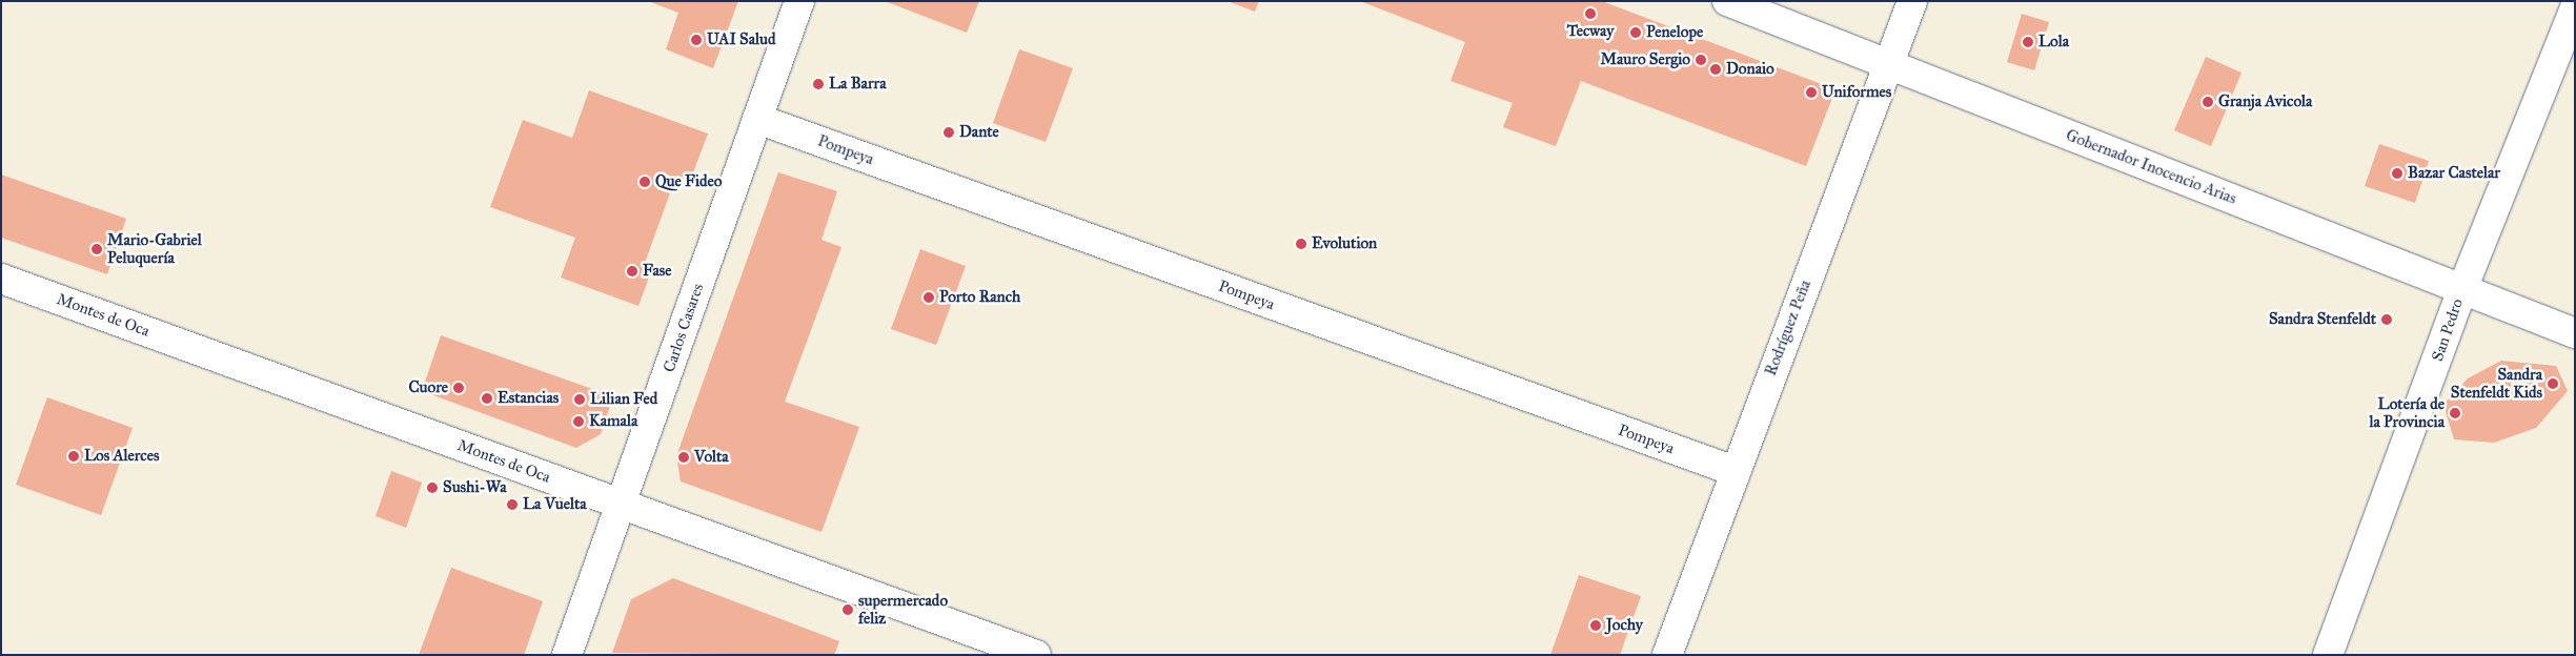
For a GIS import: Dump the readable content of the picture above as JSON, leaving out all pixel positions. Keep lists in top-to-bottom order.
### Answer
{
  "streets": {
    "street": [
      "Pompeya",
      "Gobernador Inocencio Arias",
      "Montes de Oca",
      "Carlos Casares",
      "Rodríguez Peña",
      "San Pedro"
    ]
  },
  "crossings": [
    ["Pompeya", "Carlos Casares"],
    ["Pompeya", "Rodríguez Peña"],
    ["Gobernador Inocencio Arias", "Rodríguez Peña"],
    ["Gobernador Inocencio Arias", "San Pedro"],
    ["Montes de Oca", "Carlos Casares"]
  ],
  "places": [
    "Tecway",
    "Penelope",
    "UAI Salud",
    "Lola",
    "Mauro Sergio",
    "Donaio",
    "La Barra",
    "Uniformes",
    "Granja Avicola",
    "Dante",
    "Bazar Castelar",
    "Que Fideo",
    "Evolution",
    "Mario-Gabriel Peluquería",
    "Fase",
    "Porto Ranch",
    "Sandra Stenfeldt",
    "Sandra Stenfeldt Kids",
    "Cuore",
    "Estancias",
    "Lilian Fed",
    "Lotería de la Provincia",
    "Kamala",
    "Los Alerces",
    "Volta",
    "Sushi-Wa",
    "La Vuelta",
    "supermercado feliz",
    "Jochy"
  ]
}
